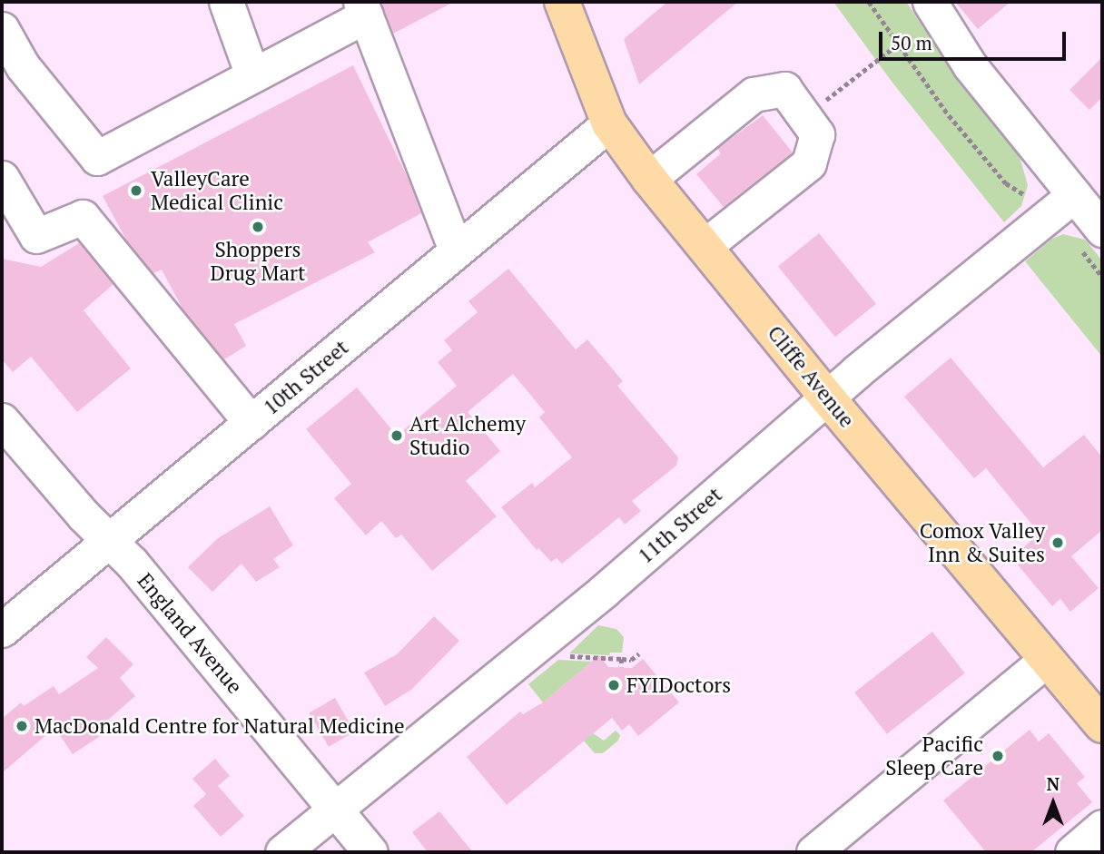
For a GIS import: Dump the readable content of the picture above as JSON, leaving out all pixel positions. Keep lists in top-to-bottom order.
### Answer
{
  "streets": {
    "main road": ["Cliffe Avenue"],
    "street": ["10th Street", "11th Street", "England Avenue"]
  },
  "crossings": [
    ["Cliffe Avenue", "10th Street"],
    ["Cliffe Avenue", "11th Street"],
    ["10th Street", "England Avenue"],
    ["11th Street", "England Avenue"]
  ],
  "places": [
    "ValleyCare Medical Clinic",
    "Shoppers Drug Mart",
    "Art Alchemy Studio",
    "Comox Valley Inn & Suites",
    "FYIDoctors",
    "MacDonald Centre for Natural Medicine",
    "Pacific Sleep Care"
  ],
  "scale_bar": "50 m",
  "north": "top"
}
